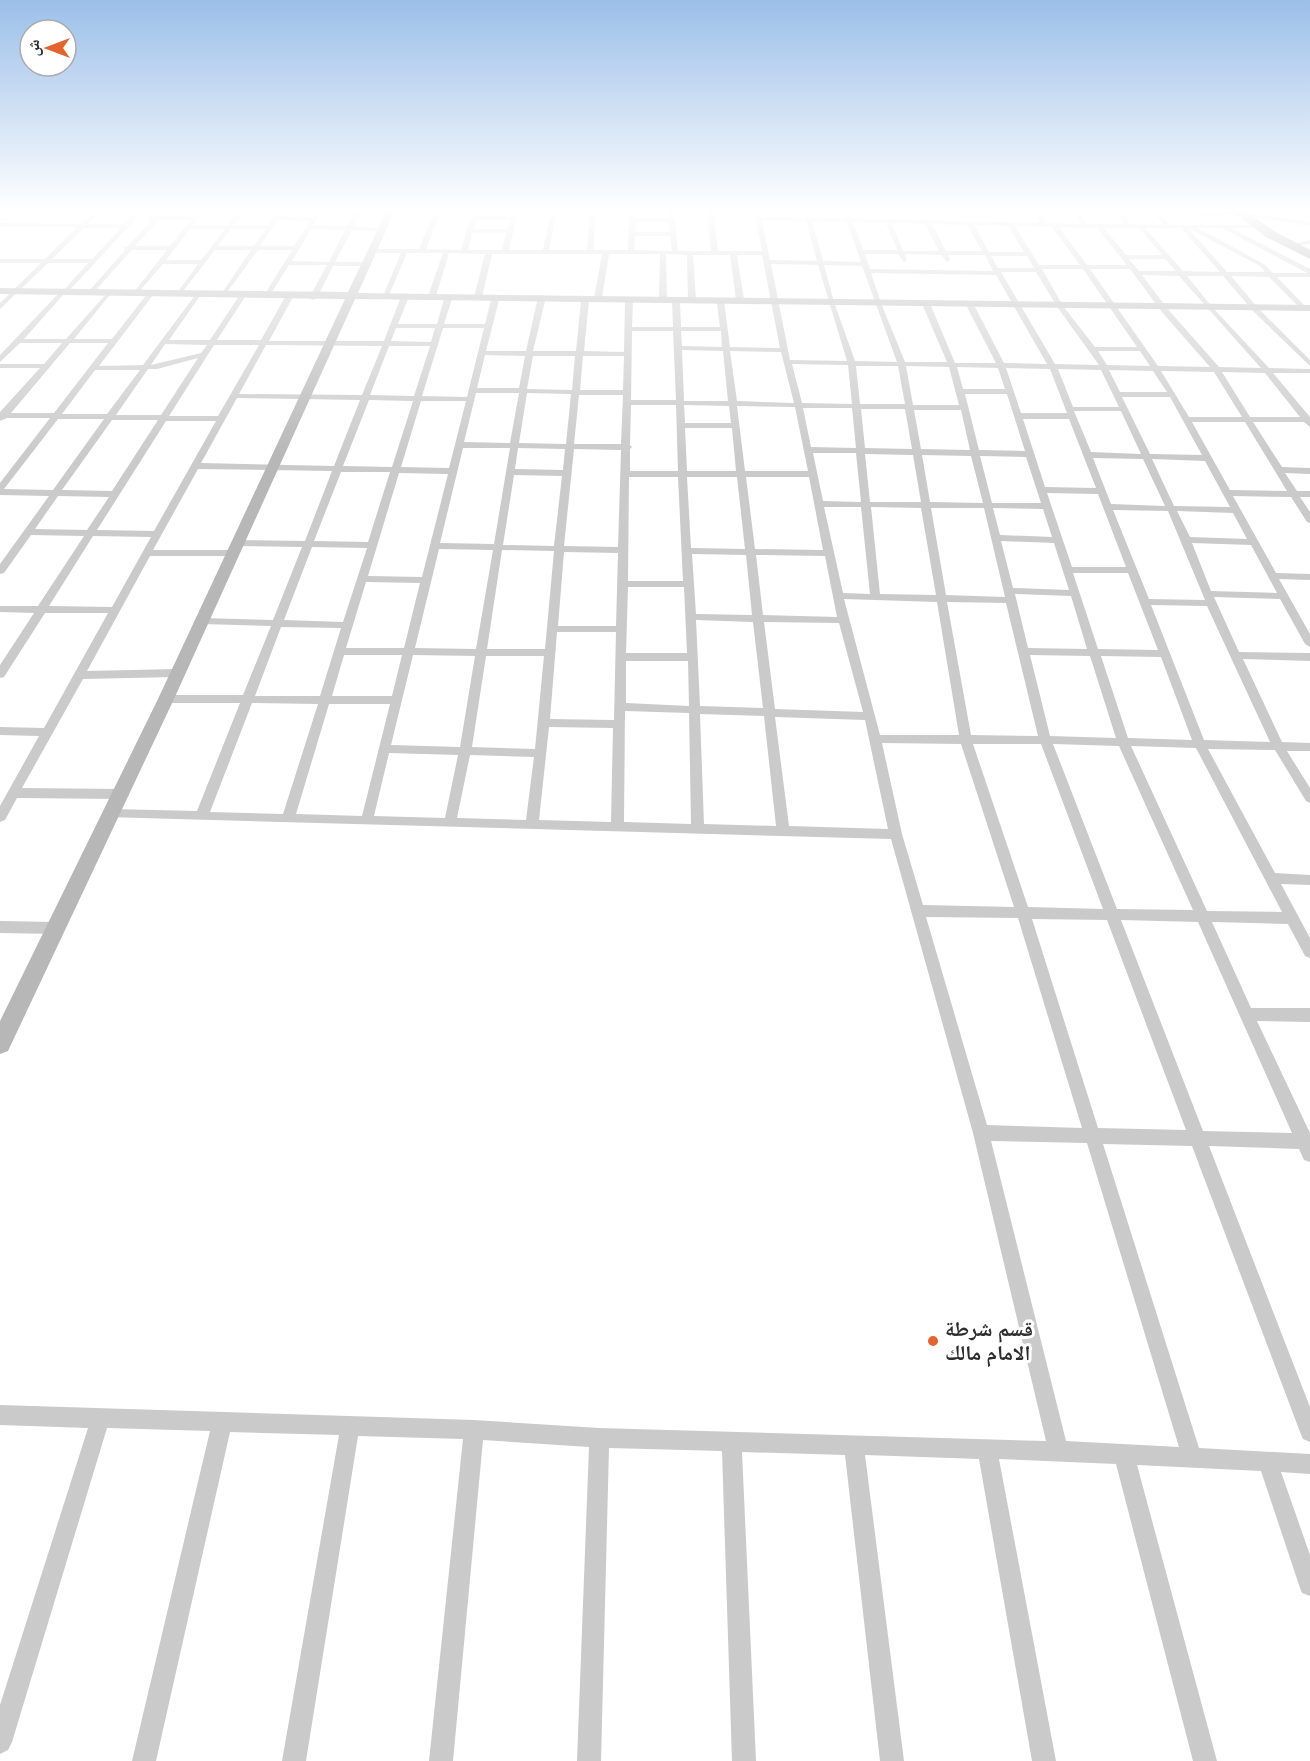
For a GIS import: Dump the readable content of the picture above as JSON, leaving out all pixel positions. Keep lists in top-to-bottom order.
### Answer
{
  "places": ["قسم شرطة الامام مالك"],
  "north": "left"
}
